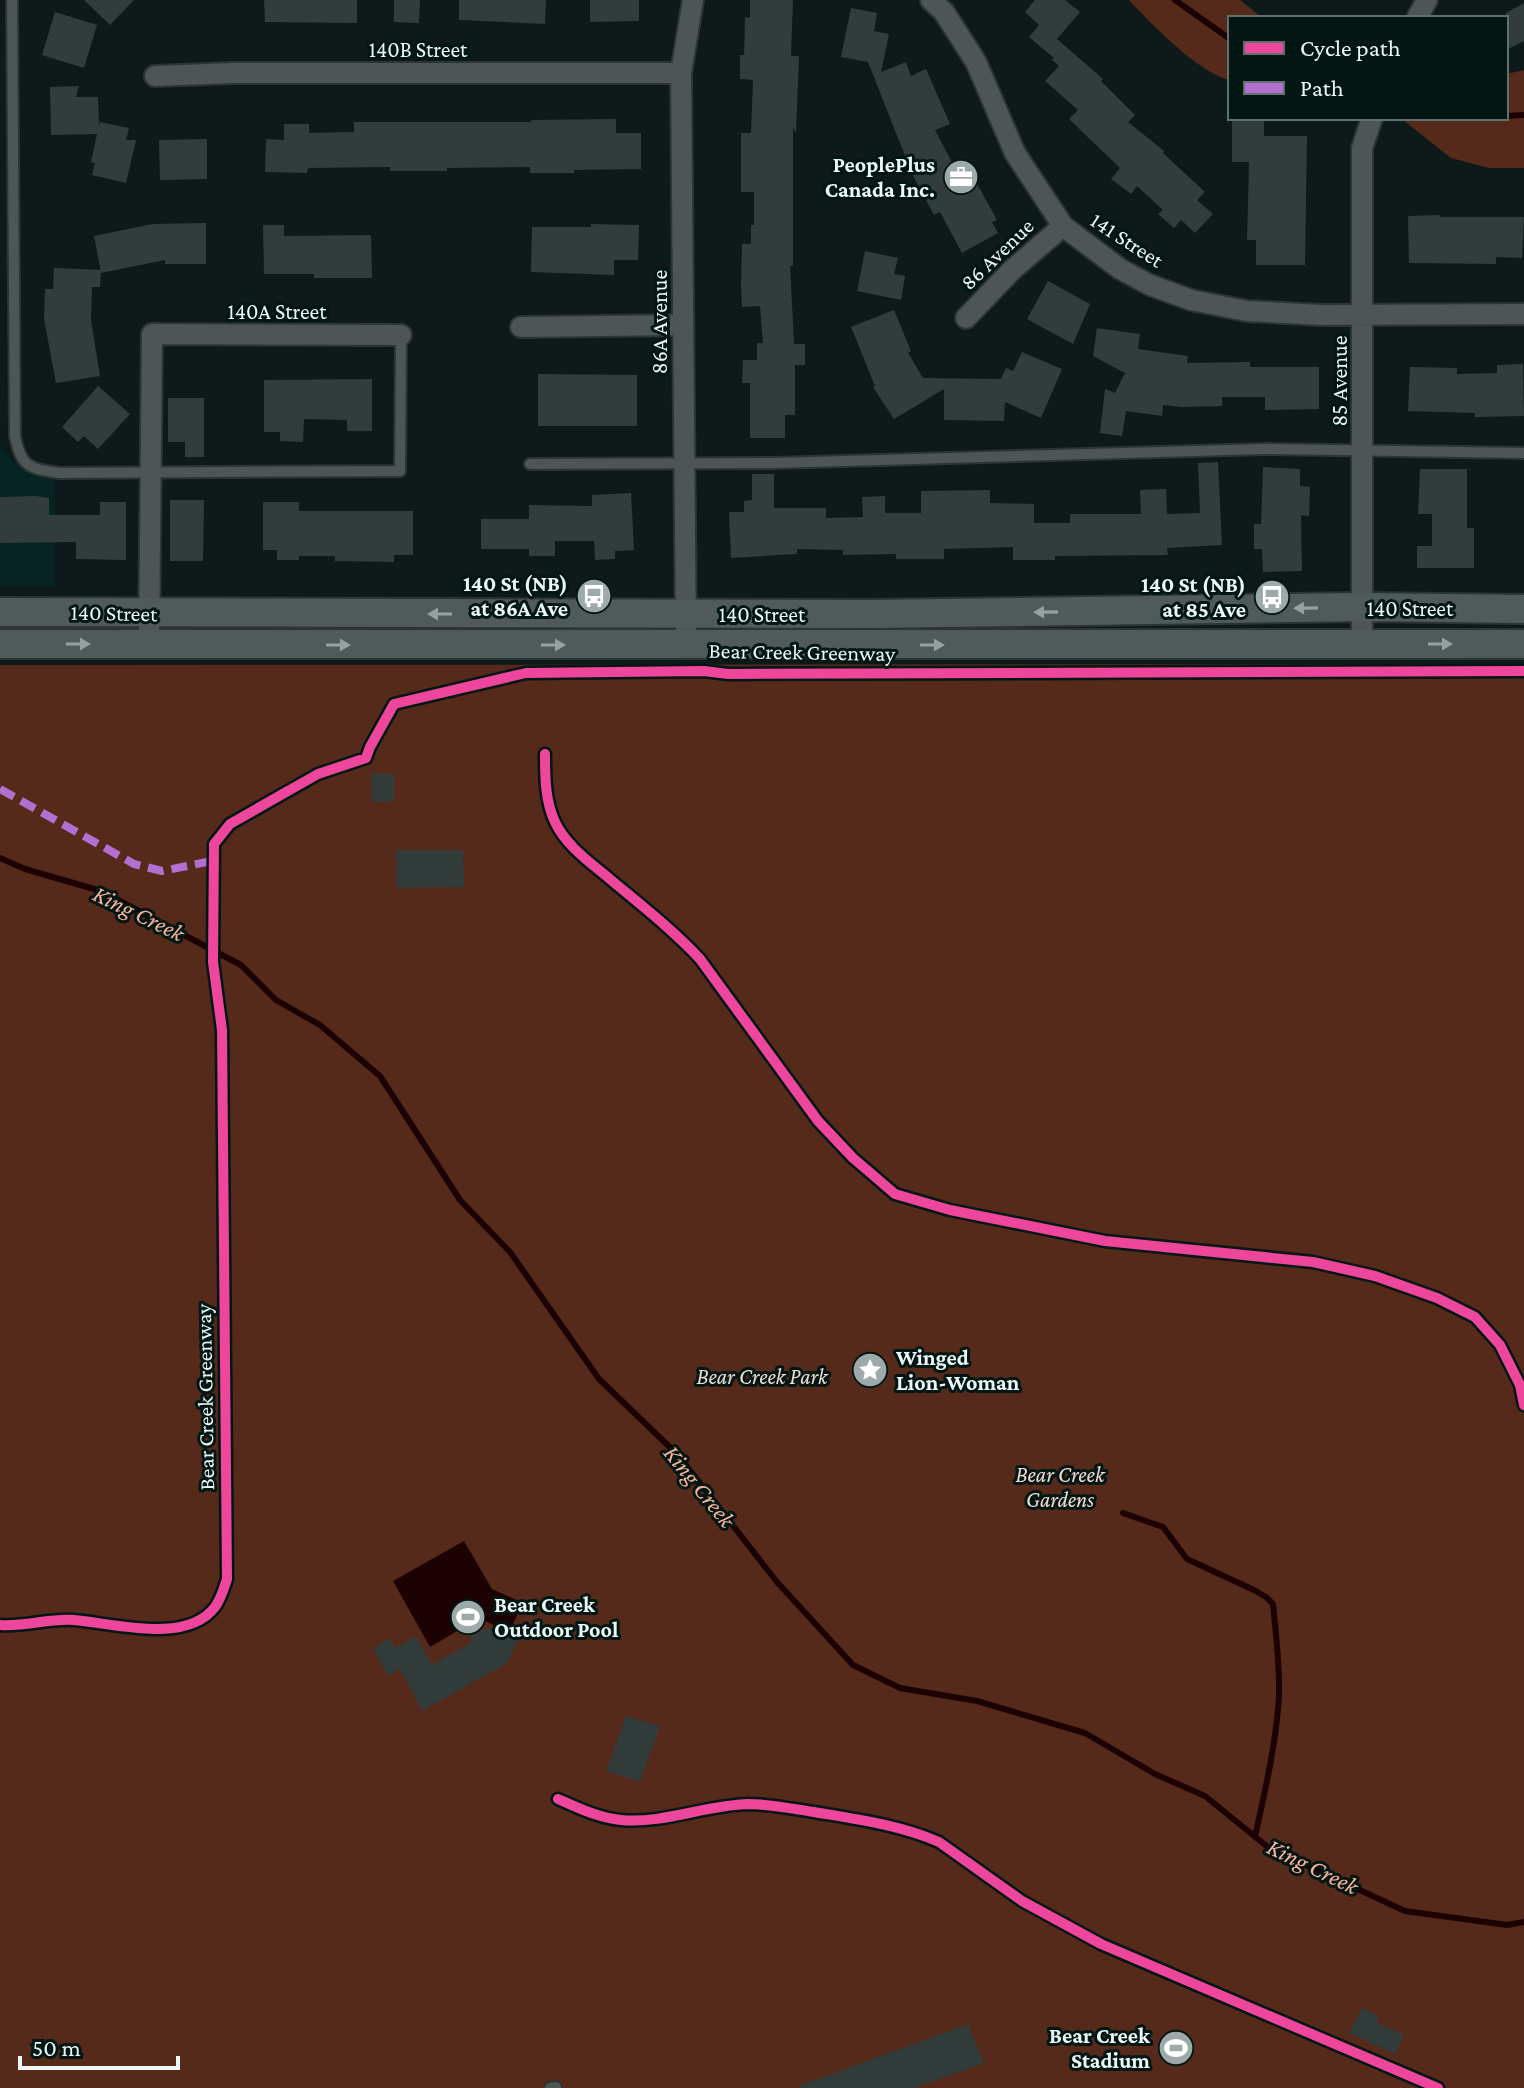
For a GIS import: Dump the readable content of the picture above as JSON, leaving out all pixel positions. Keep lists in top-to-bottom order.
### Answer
{
  "streets": {
    "main road": ["140 Street"],
    "street": [
      "140B Street",
      "141 Street",
      "86 Avenue",
      "140A Street",
      "86A Avenue",
      "85 Avenue"
    ],
    "cycle path": ["Bear Creek Greenway"]
  },
  "crossings": [
    ["140B Street", "86A Avenue"],
    ["141 Street", "86 Avenue"],
    ["141 Street", "85 Avenue"],
    ["86A Avenue", "140 Street"],
    ["85 Avenue", "140 Street"]
  ],
  "water": ["King Creek"],
  "parks": ["Bear Creek Park", "Bear Creek Gardens"],
  "places": {
    "office": ["PeoplePlus Canada Inc."],
    "bus stop": ["140 St (NB) at 86A Ave", "140 St (NB) at 85 Ave"],
    "place": ["Winged Lion-Woman"],
    "sports": ["Bear Creek Outdoor Pool", "Bear Creek Stadium"]
  },
  "legend": ["Cycle path", "Path"],
  "scale_bar": "50 m"
}
